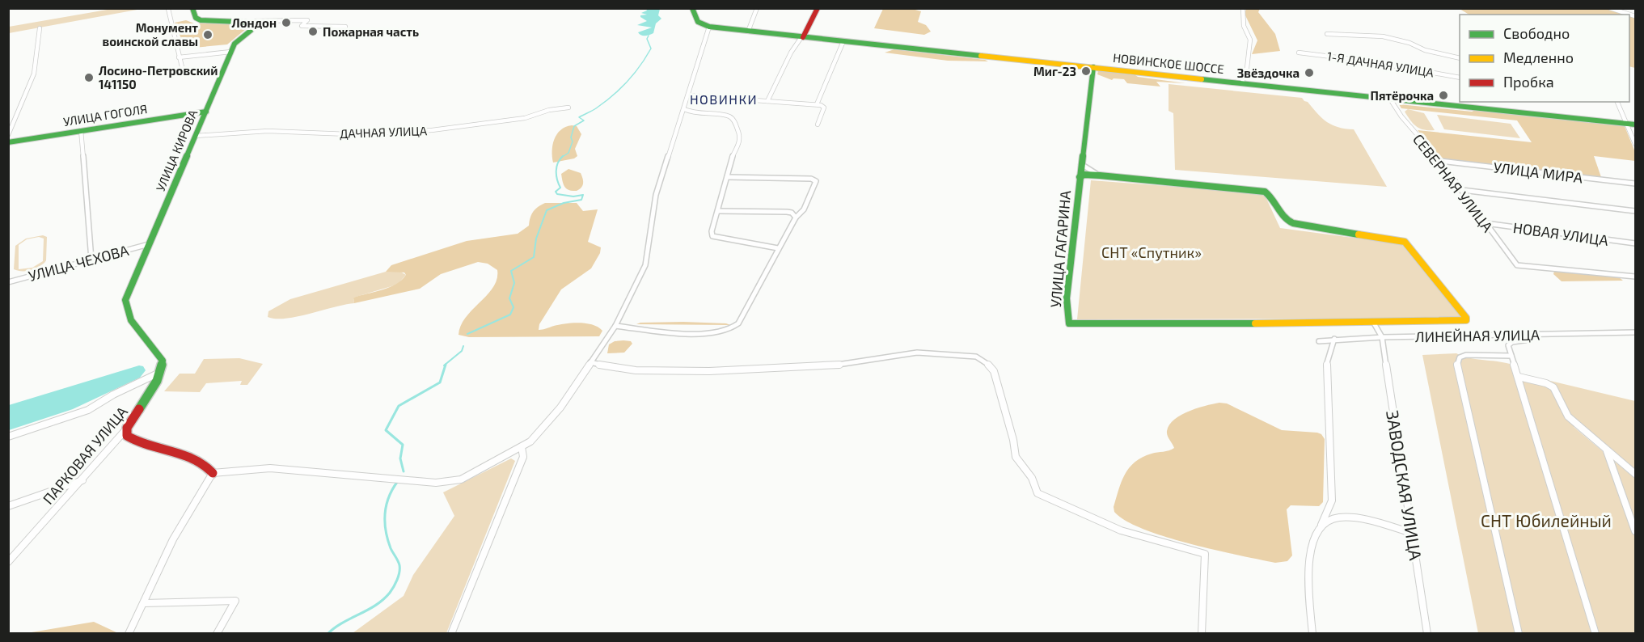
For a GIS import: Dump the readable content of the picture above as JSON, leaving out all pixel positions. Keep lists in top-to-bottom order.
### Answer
{
  "streets": {
    "street": [
      "НОВИНСКОЕ ШОССЕ",
      "1-Я ДАЧНАЯ УЛИЦА",
      "УЛИЦА ГОГОЛЯ",
      "ДАЧНАЯ УЛИЦА",
      "УЛИЦА КИРОВА",
      "УЛИЦА МИРА",
      "СЕВЕРНАЯ УЛИЦА",
      "НОВАЯ УЛИЦА",
      "УЛИЦА ГАГАРИНА",
      "УЛИЦА ЧЕХОВА",
      "ЛИНЕЙНАЯ УЛИЦА",
      "ПАРКОВАЯ УЛИЦА",
      "ЗАВОДСКАЯ УЛИЦА"
    ]
  },
  "crossings": [
    ["НОВИНСКОЕ ШОССЕ", "СЕВЕРНАЯ УЛИЦА"],
    ["НОВИНСКОЕ ШОССЕ", "УЛИЦА ГАГАРИНА"],
    ["УЛИЦА ГОГОЛЯ", "УЛИЦА КИРОВА"],
    ["ДАЧНАЯ УЛИЦА", "УЛИЦА КИРОВА"],
    ["УЛИЦА КИРОВА", "УЛИЦА ЧЕХОВА"],
    ["УЛИЦА КИРОВА", "ПАРКОВАЯ УЛИЦА"],
    ["УЛИЦА МИРА", "СЕВЕРНАЯ УЛИЦА"],
    ["СЕВЕРНАЯ УЛИЦА", "НОВАЯ УЛИЦА"],
    ["ЛИНЕЙНАЯ УЛИЦА", "ЗАВОДСКАЯ УЛИЦА"]
  ],
  "districts": ["НОВИНКИ"],
  "parks": ["СНТ «Спутник»", "СНТ Юбилейный"],
  "places": [
    "Лондон",
    "Пожарная часть",
    "Монумент воинской славы",
    "Миг-23",
    "Звёздочка",
    "Лосино-Петровский 141150",
    "Пятёрочка"
  ],
  "legend": ["Свободно", "Медленно", "Пробка"]
}
